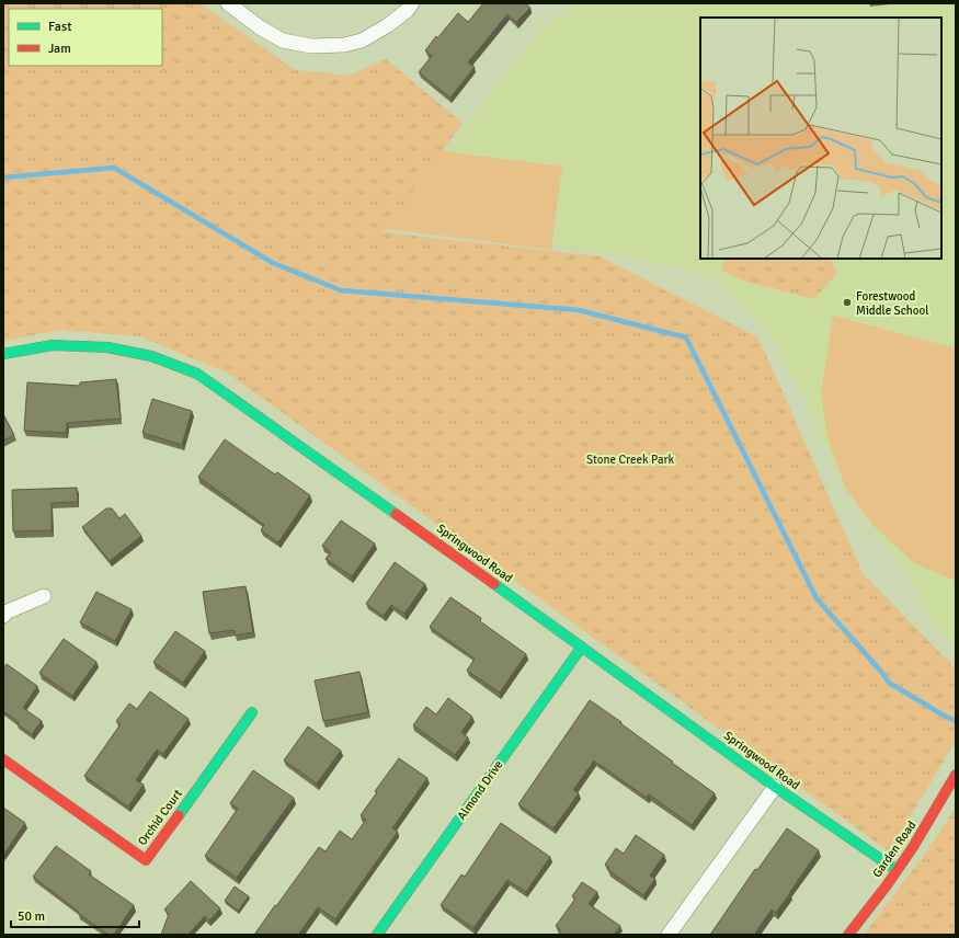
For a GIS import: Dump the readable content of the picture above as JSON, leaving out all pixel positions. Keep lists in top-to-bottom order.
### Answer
{
  "streets": {
    "street": [
      "Springwood Road",
      "Almond Drive",
      "Orchid Court",
      "Garden Road"
    ]
  },
  "crossings": [
    ["Springwood Road", "Almond Drive"],
    ["Springwood Road", "Garden Road"]
  ],
  "parks": ["Stone Creek Park"],
  "places": ["Forestwood Middle School"],
  "legend": ["Fast", "Jam"],
  "scale_bar": "50 m"
}
